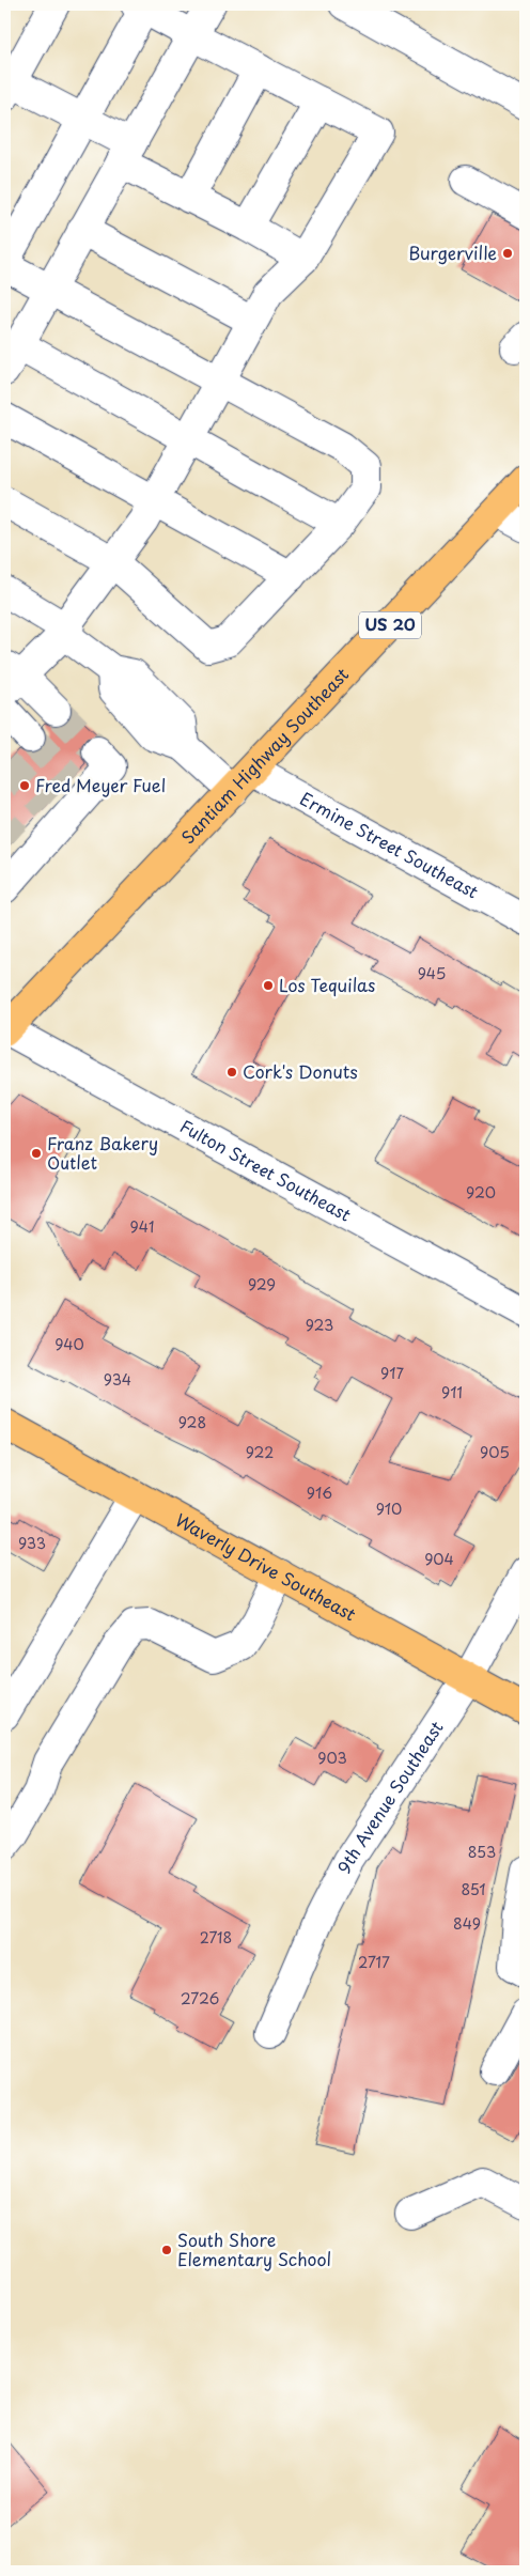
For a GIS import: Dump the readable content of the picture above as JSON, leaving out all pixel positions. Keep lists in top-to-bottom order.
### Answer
{
  "streets": {
    "main road": ["US 20", "Santiam Highway Southeast", "Waverly Drive Southeast"],
    "street": ["Ermine Street Southeast", "Fulton Street Southeast", "9th Avenue Southeast"]
  },
  "crossings": [
    ["Santiam Highway Southeast", "Ermine Street Southeast"],
    ["Santiam Highway Southeast", "Fulton Street Southeast"],
    ["Waverly Drive Southeast", "9th Avenue Southeast"]
  ],
  "places": [
    "Burgerville",
    "Fred Meyer Fuel",
    "Los Tequilas",
    "Cork's Donuts",
    "Franz Bakery Outlet",
    "South Shore Elementary School"
  ],
  "house_numbers": [
    "945",
    "920",
    "941",
    "929",
    "923",
    "940",
    "917",
    "934",
    "911",
    "928",
    "922",
    "905",
    "916",
    "910",
    "933",
    "904",
    "903",
    "853",
    "851",
    "849",
    "2718",
    "2717",
    "2726"
  ]
}
